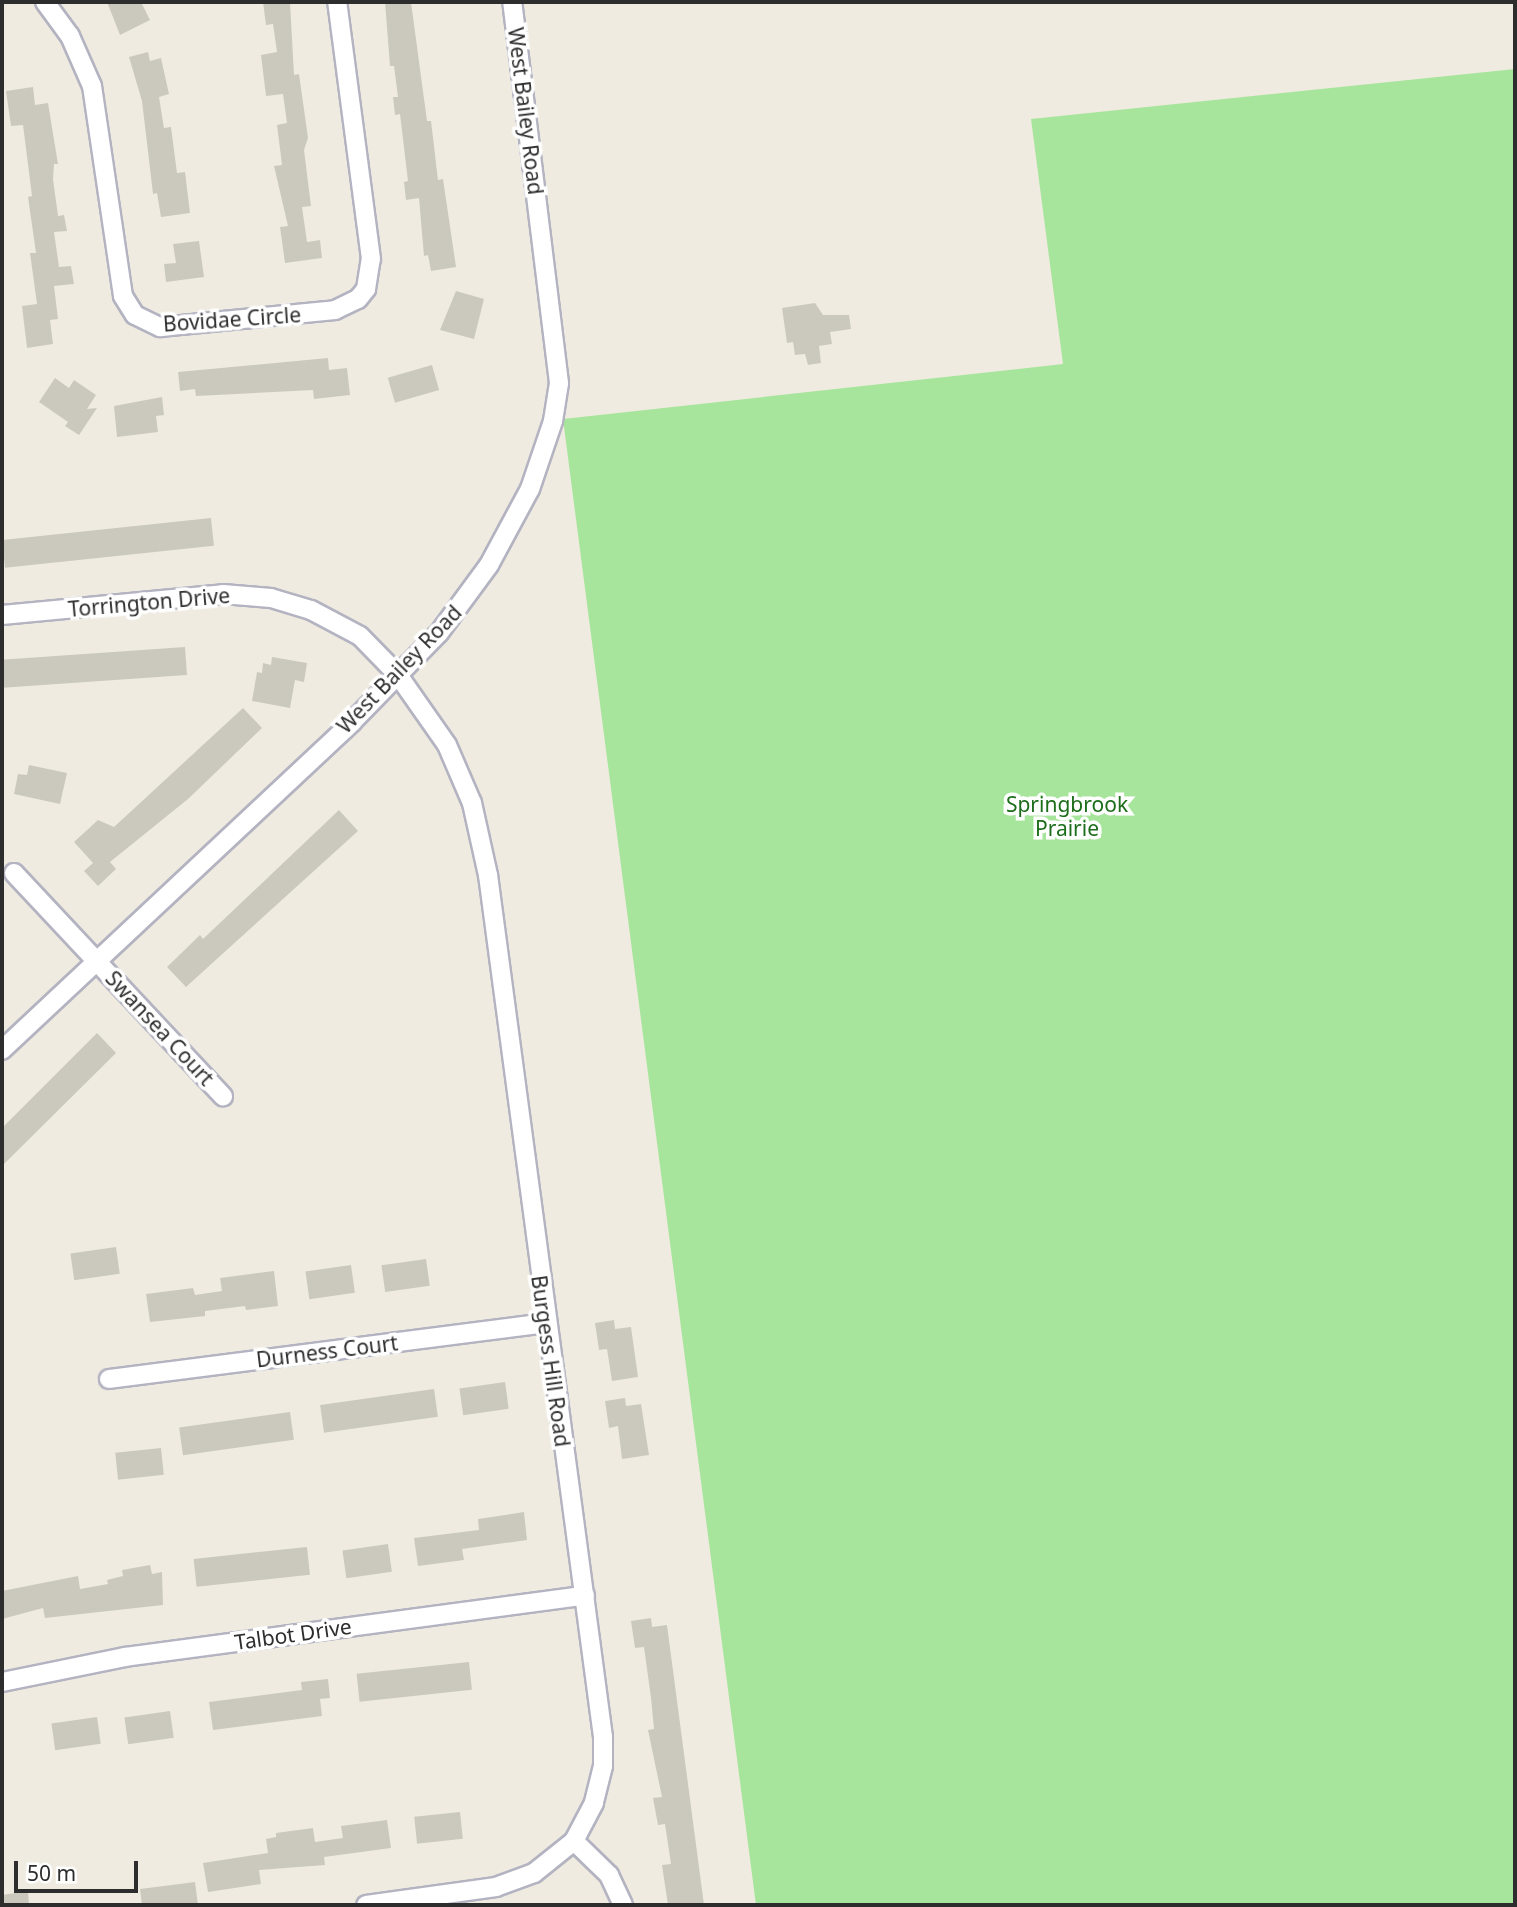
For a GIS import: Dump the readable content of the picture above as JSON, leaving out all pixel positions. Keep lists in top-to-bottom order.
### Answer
{
  "streets": {
    "street": [
      "West Bailey Road",
      "Bovidae Circle",
      "Torrington Drive",
      "Swansea Court",
      "Durness Court",
      "Burgess Hill Road",
      "Talbot Drive"
    ]
  },
  "crossings": [
    ["West Bailey Road", "Torrington Drive"],
    ["West Bailey Road", "Swansea Court"],
    ["West Bailey Road", "Burgess Hill Road"],
    ["Torrington Drive", "Burgess Hill Road"],
    ["Durness Court", "Burgess Hill Road"],
    ["Burgess Hill Road", "Talbot Drive"]
  ],
  "parks": ["Springbrook Prairie"],
  "scale_bar": "50 m"
}
